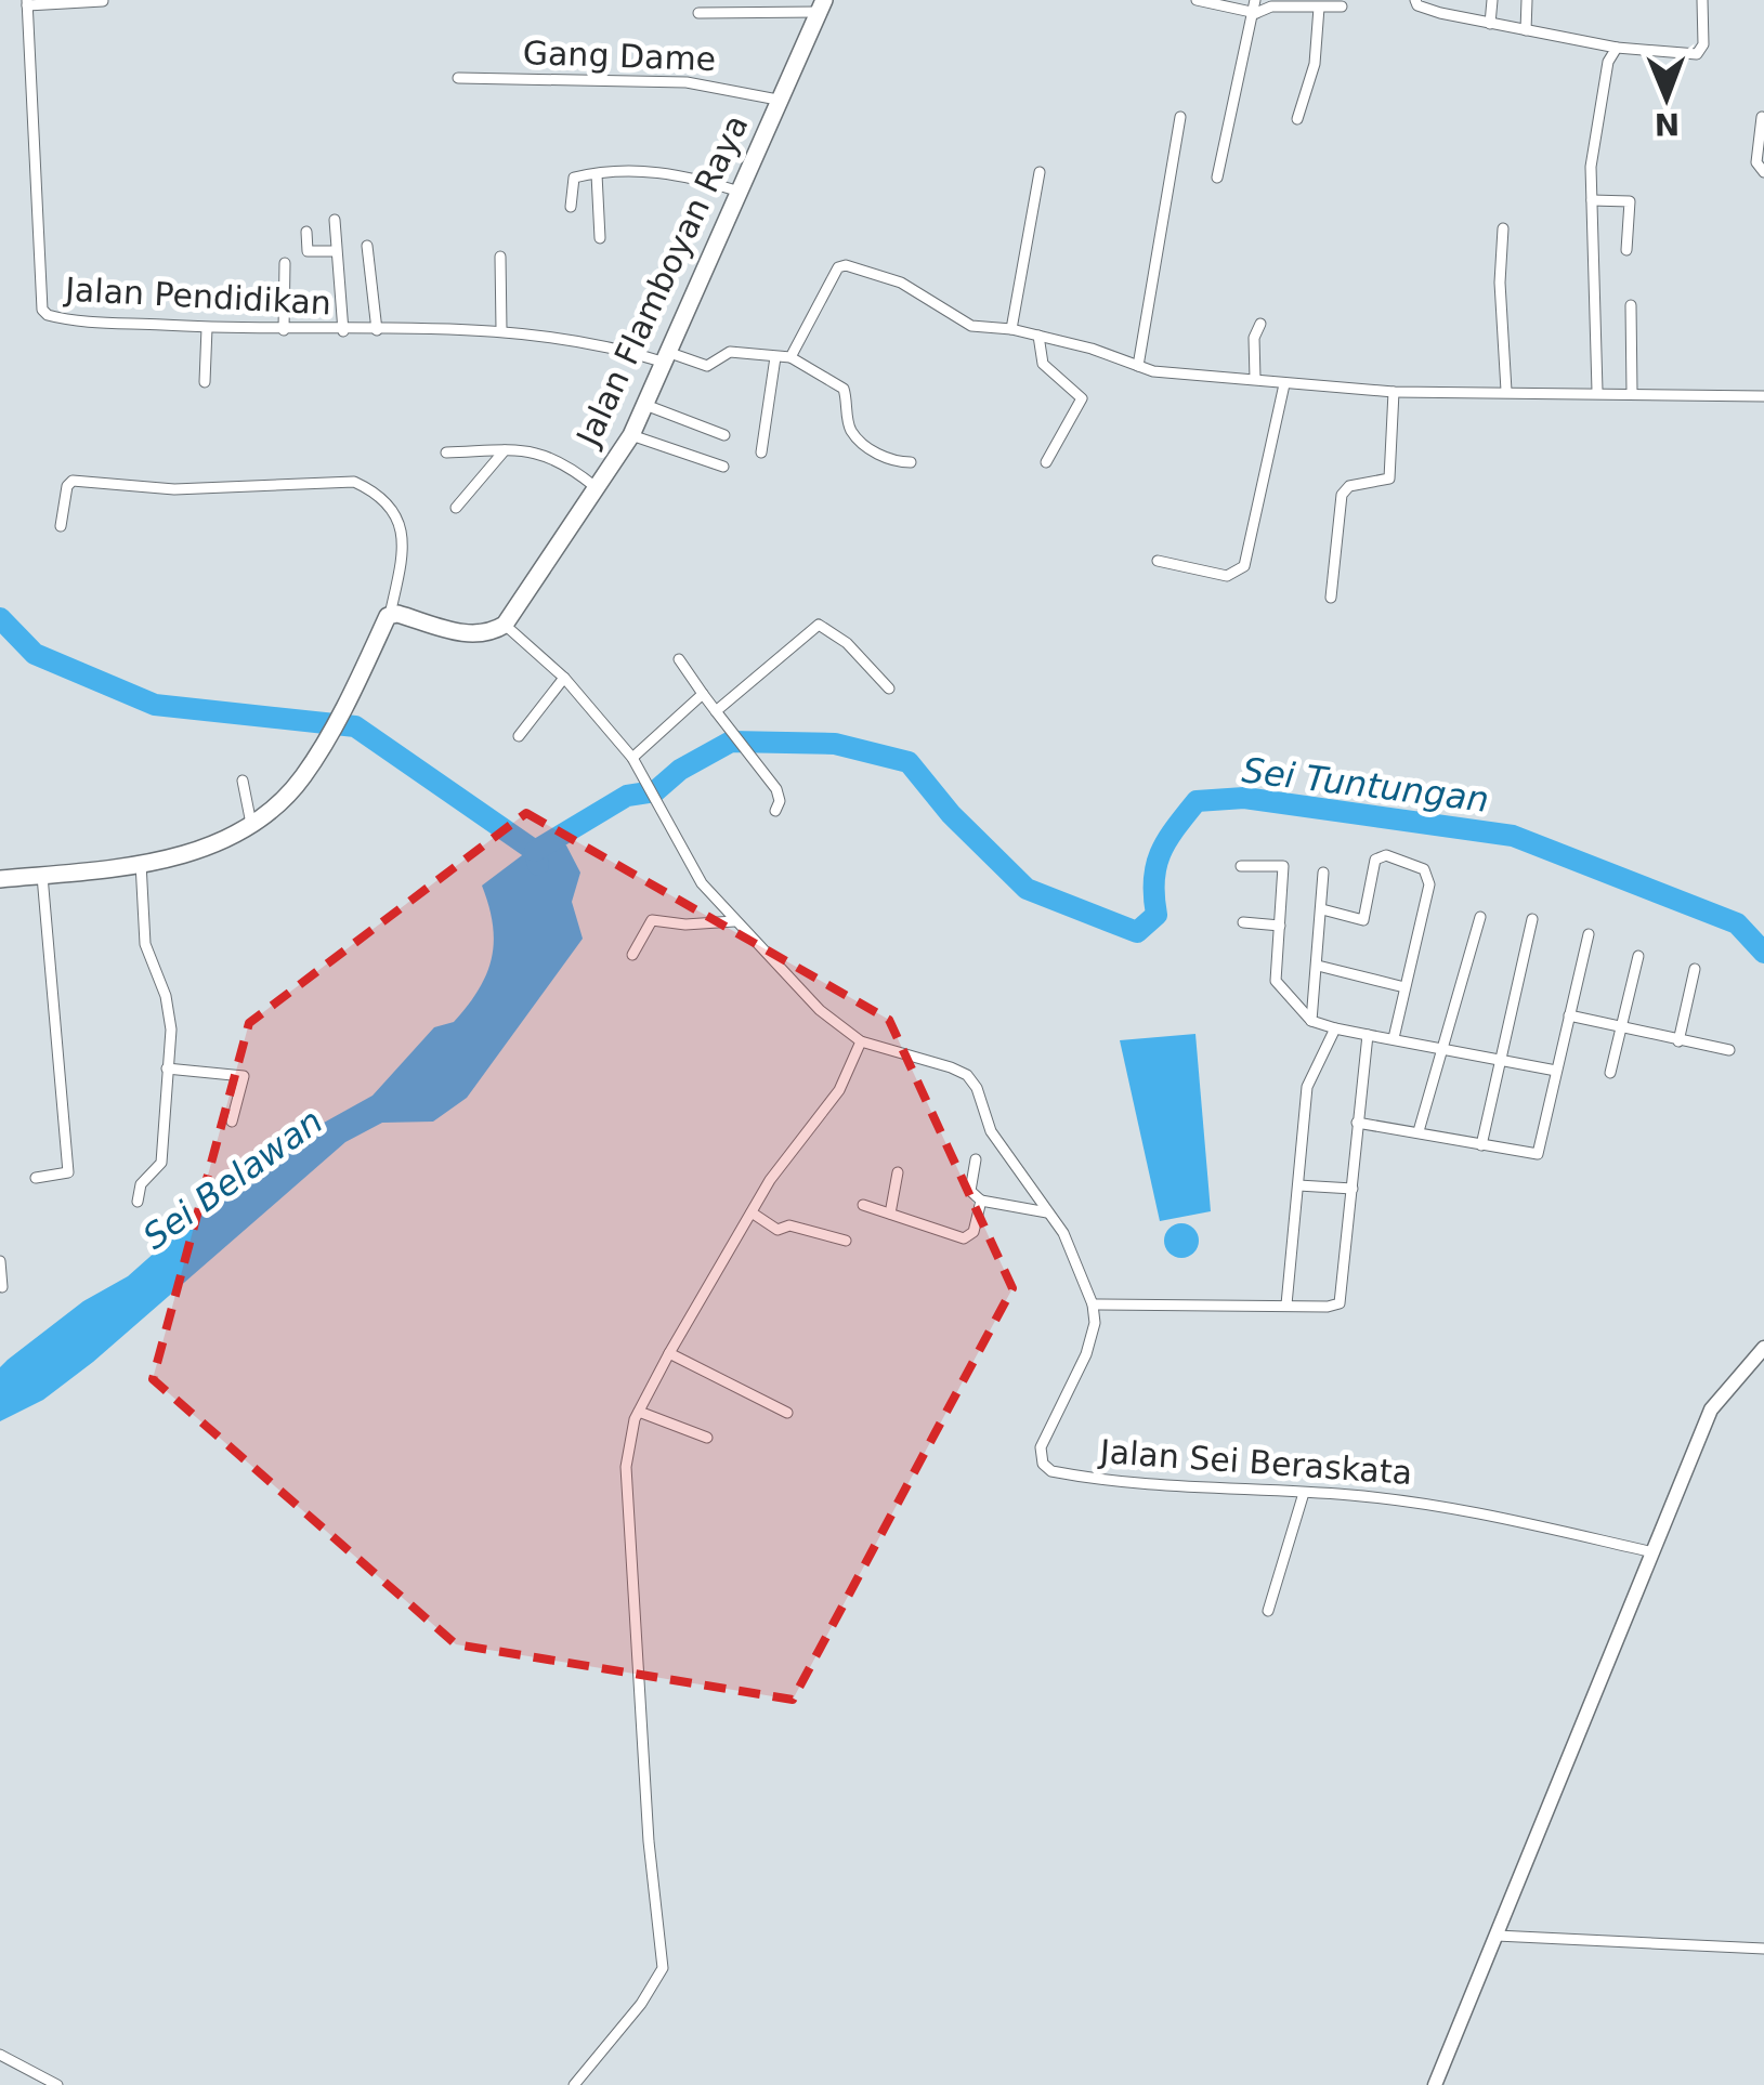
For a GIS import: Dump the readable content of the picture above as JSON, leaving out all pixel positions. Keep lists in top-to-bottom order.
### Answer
{
  "streets": {
    "main road": ["Jalan Flamboyan Raya"],
    "street": ["Gang Dame", "Jalan Pendidikan", "Jalan Sei Beraskata"]
  },
  "crossings": [
    ["Gang Dame", "Jalan Flamboyan Raya"],
    ["Jalan Flamboyan Raya", "Jalan Pendidikan"],
    ["Jalan Flamboyan Raya", "Jalan Sei Beraskata"]
  ],
  "water": ["Sei Tuntungan", "Sei Belawan"],
  "north": "bottom"
}
